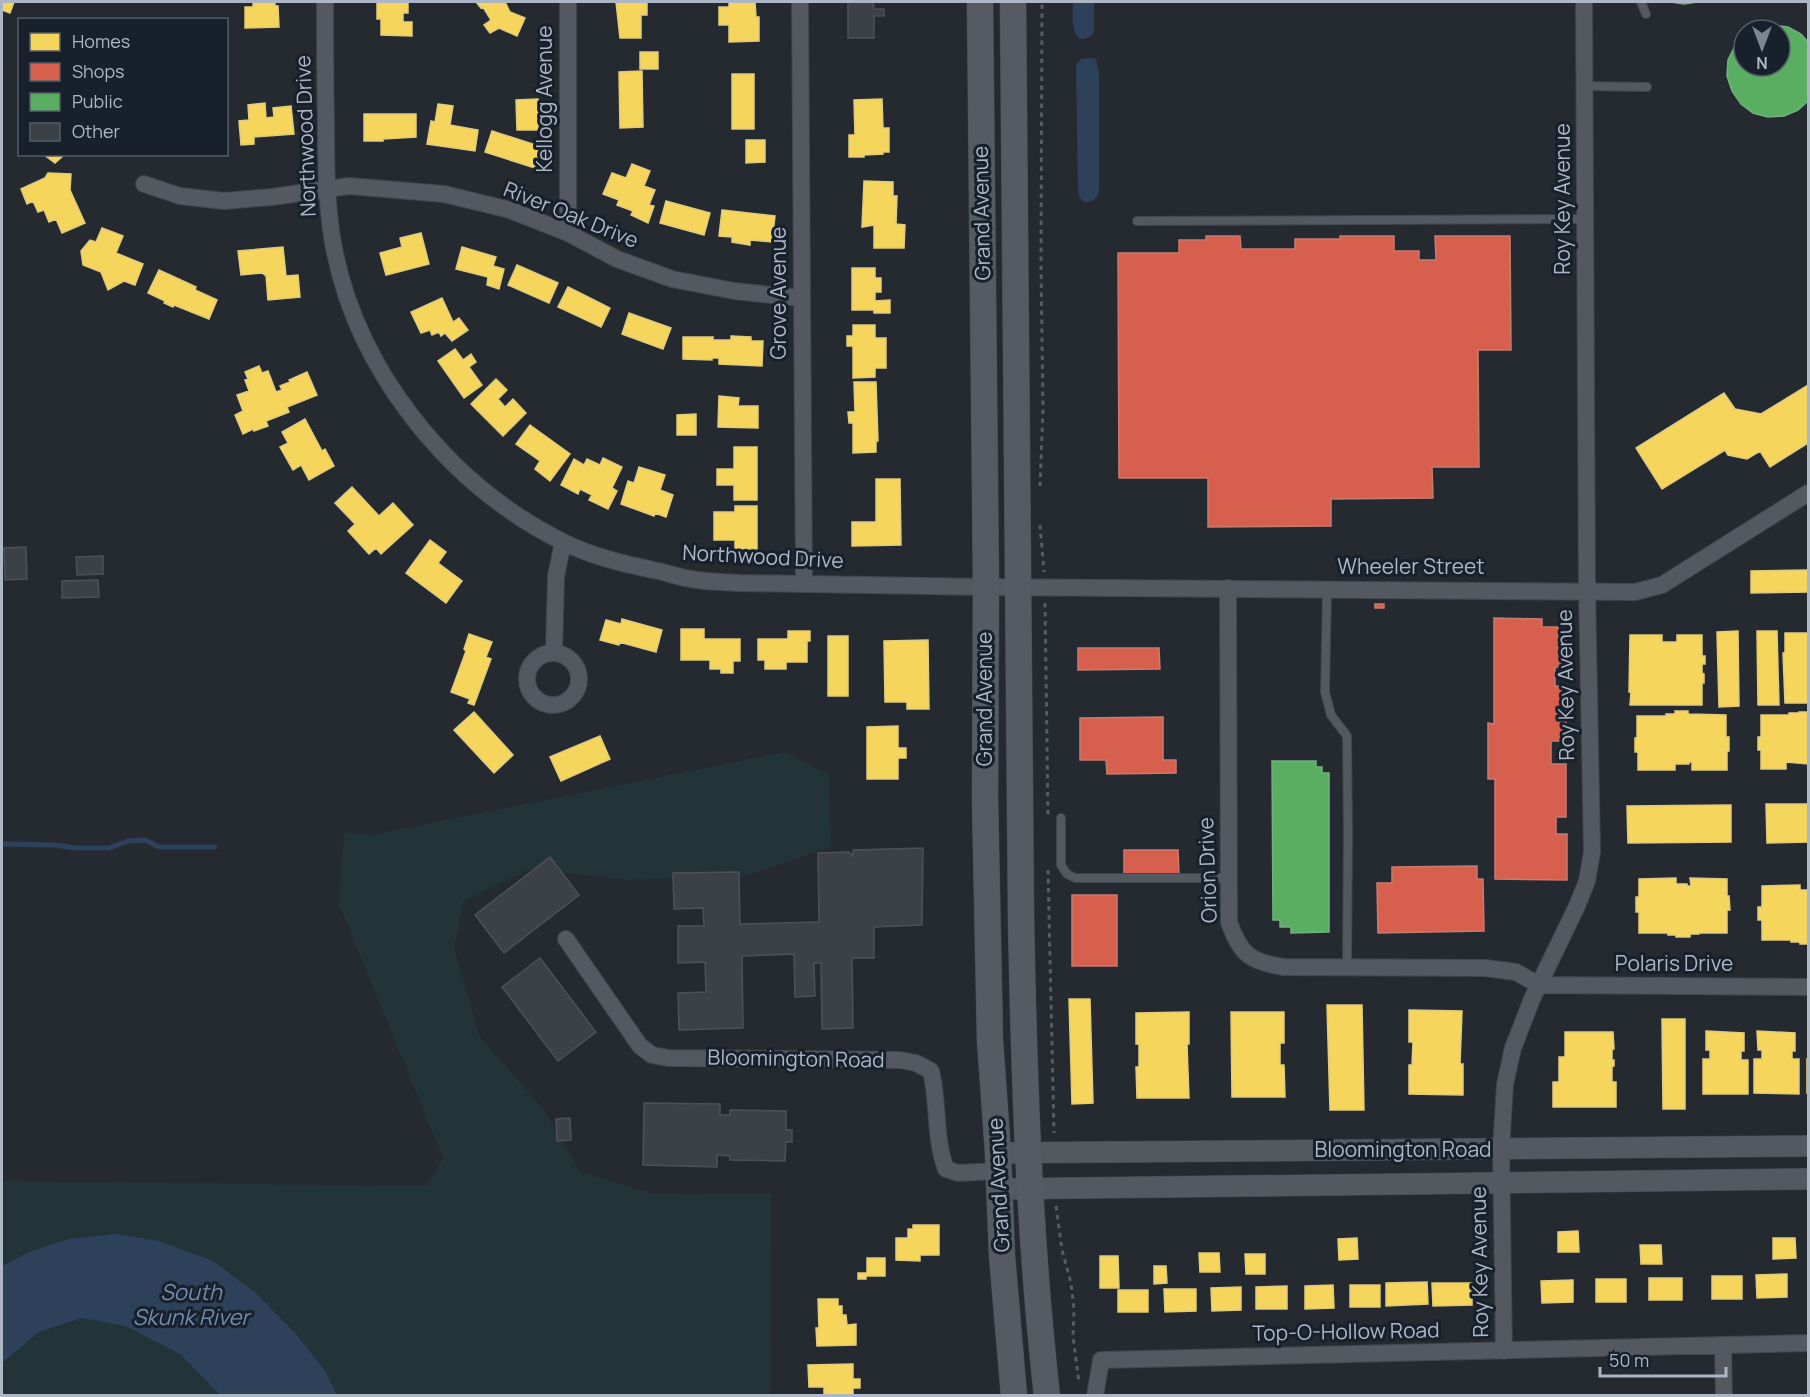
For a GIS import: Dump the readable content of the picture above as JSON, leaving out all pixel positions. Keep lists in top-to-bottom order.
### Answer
{
  "streets": {
    "main road": ["Grand Avenue"],
    "street": [
      "Kellogg Avenue",
      "Northwood Drive",
      "Roy Key Avenue",
      "River Oak Drive",
      "Grove Avenue",
      "Wheeler Street",
      "Orion Drive",
      "Polaris Drive",
      "Bloomington Road",
      "Top-O-Hollow Road"
    ]
  },
  "crossings": [
    ["Kellogg Avenue", "River Oak Drive"],
    ["Northwood Drive", "Grand Avenue"],
    ["Northwood Drive", "River Oak Drive"],
    ["Northwood Drive", "Grove Avenue"],
    ["Northwood Drive", "Wheeler Street"],
    ["Roy Key Avenue", "Wheeler Street"],
    ["Roy Key Avenue", "Orion Drive"],
    ["Roy Key Avenue", "Polaris Drive"],
    ["Roy Key Avenue", "Bloomington Road"],
    ["Roy Key Avenue", "Top-O-Hollow Road"],
    ["Grand Avenue", "Wheeler Street"],
    ["Grand Avenue", "Bloomington Road"],
    ["River Oak Drive", "Grove Avenue"],
    ["Wheeler Street", "Orion Drive"],
    ["Orion Drive", "Polaris Drive"]
  ],
  "water": ["South Skunk River"],
  "legend": [
    "Homes",
    "Shops",
    "Public",
    "Other"
  ],
  "scale_bar": "50 m",
  "north": "bottom"
}
